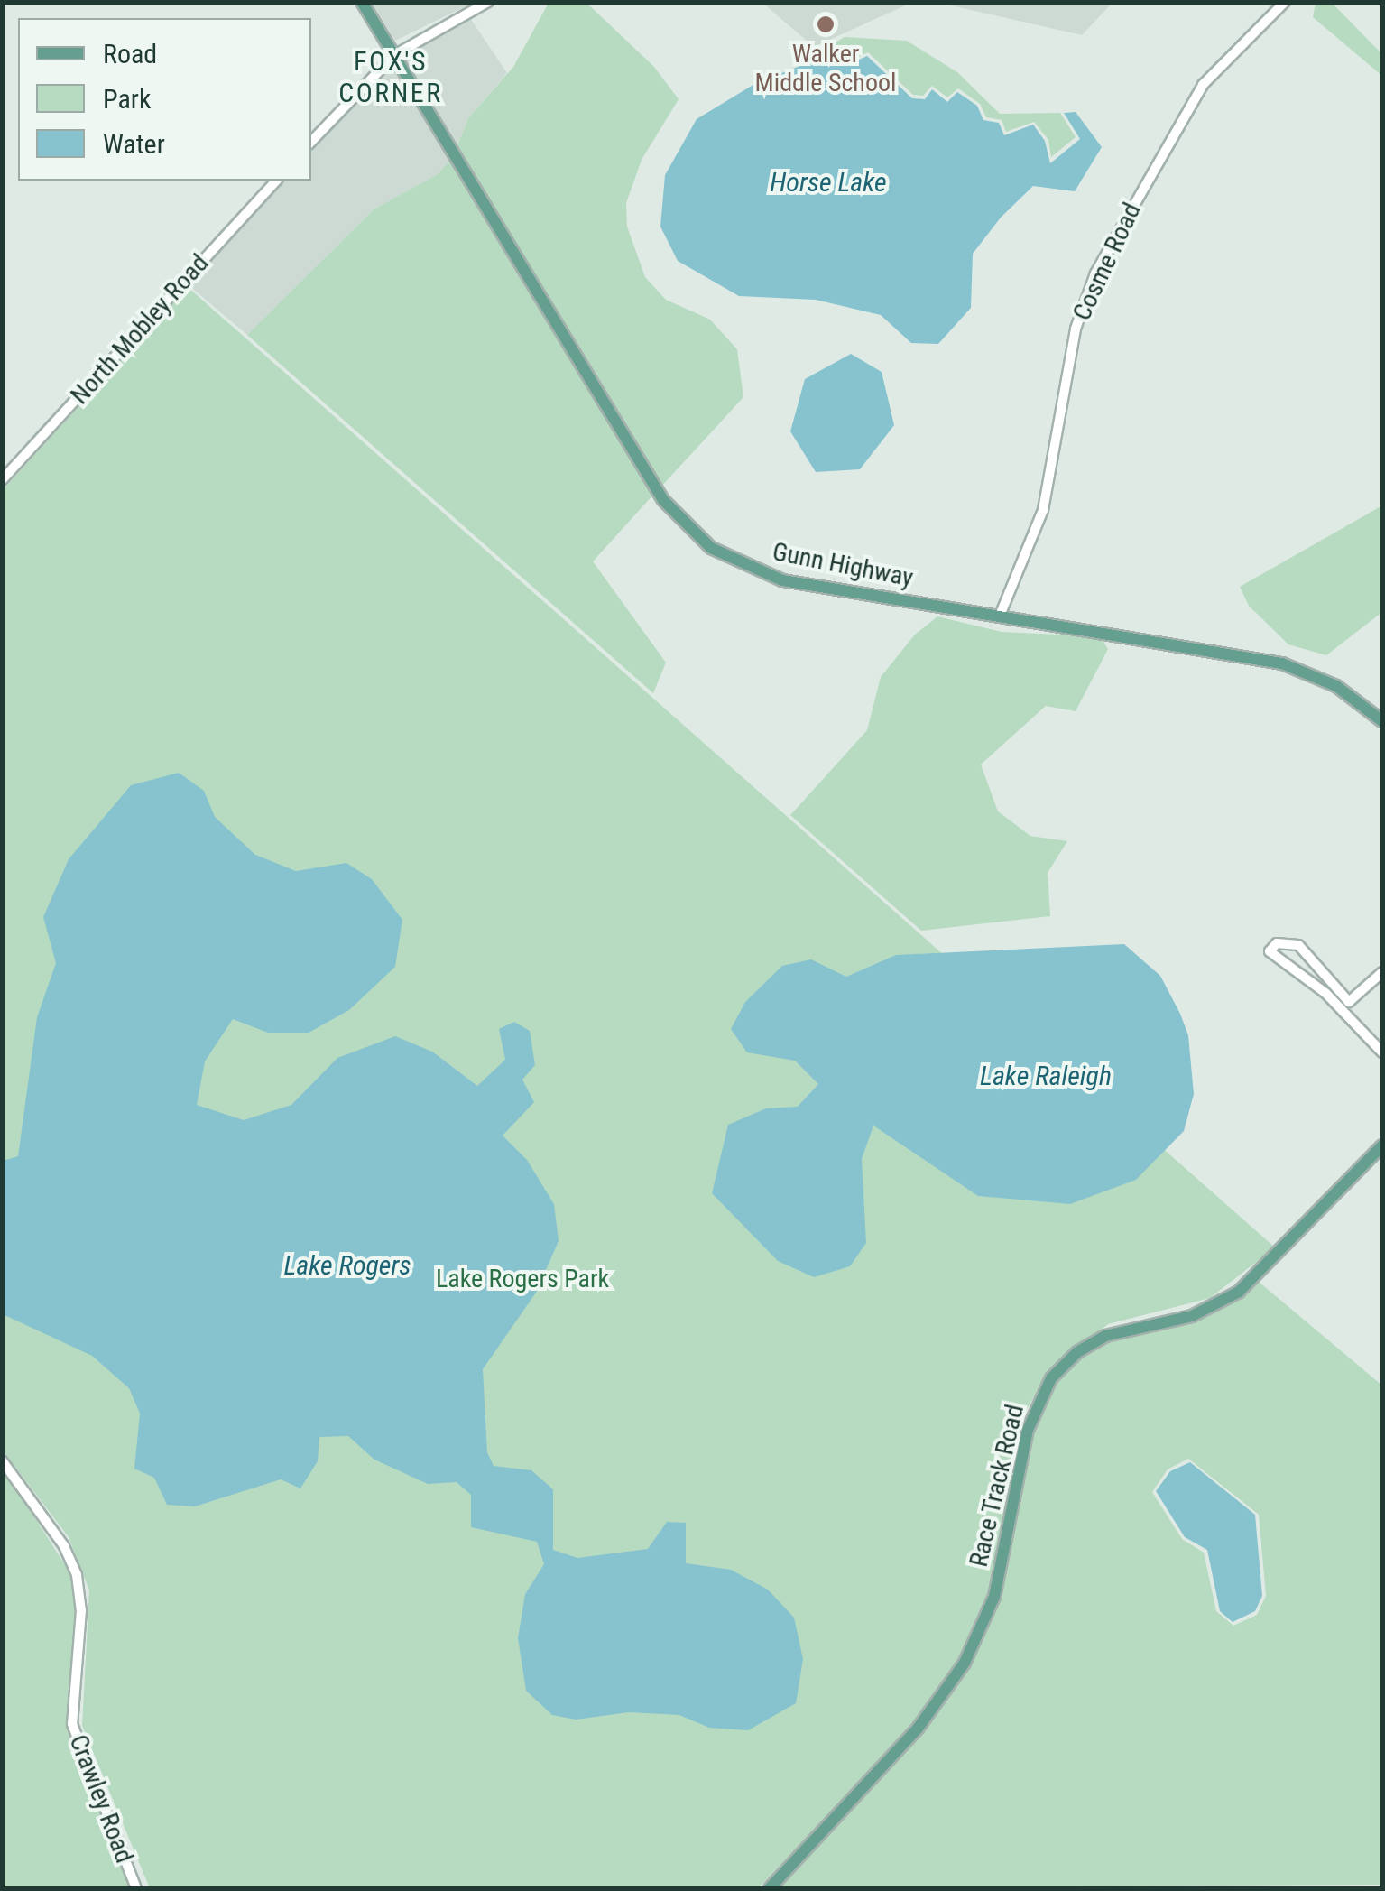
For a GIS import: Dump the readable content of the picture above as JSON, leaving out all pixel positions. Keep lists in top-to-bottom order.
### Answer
{
  "streets": {
    "main road": ["Gunn Highway", "Race Track Road"],
    "street": ["Cosme Road", "North Mobley Road", "Crawley Road"]
  },
  "crossings": [
    ["Cosme Road", "Gunn Highway"]
  ],
  "districts": ["FOX'S CORNER"],
  "water": ["Horse Lake", "Lake Raleigh", "Lake Rogers"],
  "parks": ["Lake Rogers Park"],
  "places": ["Walker Middle School"],
  "legend": ["Road", "Park", "Water"]
}
